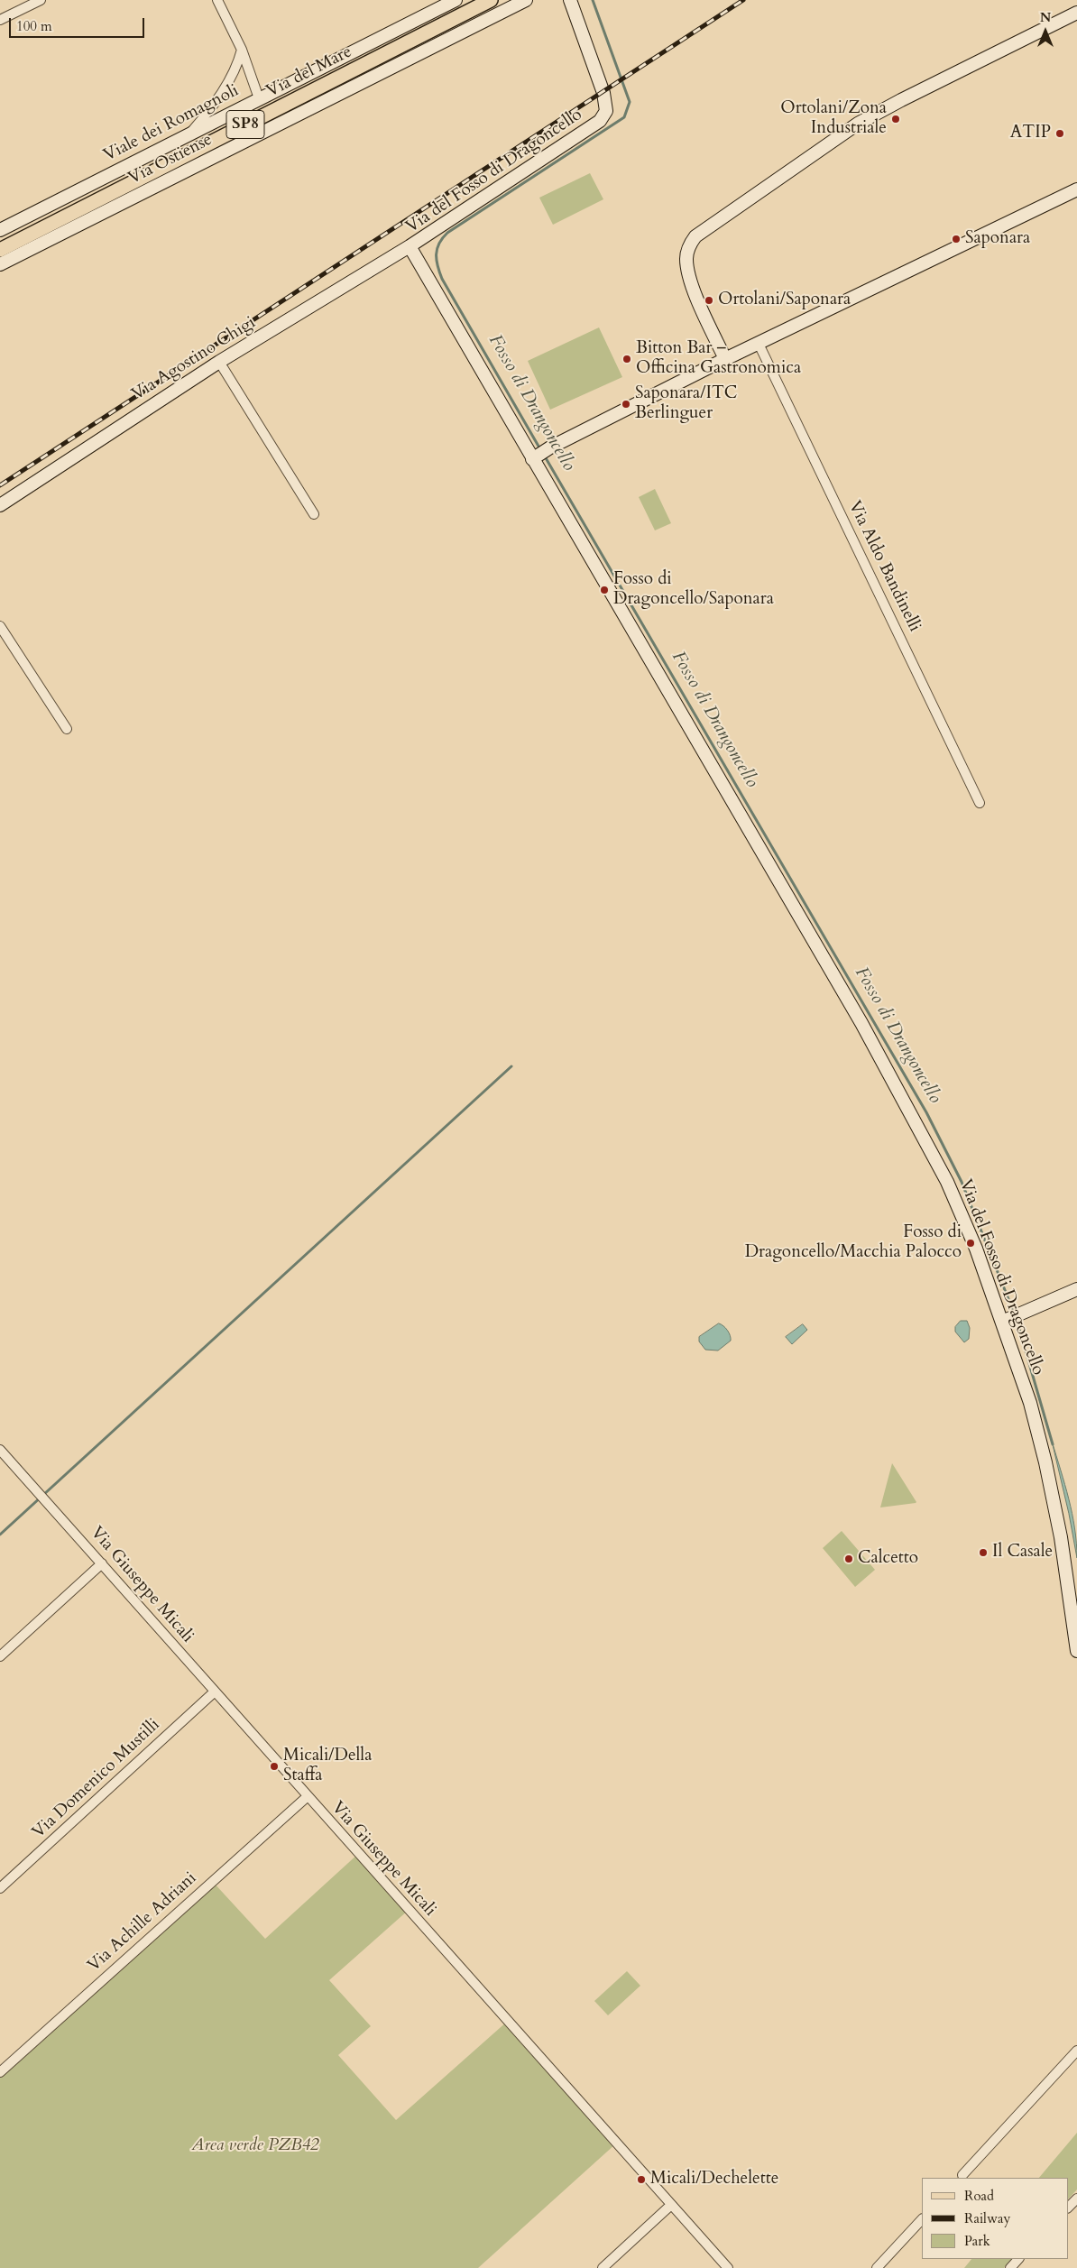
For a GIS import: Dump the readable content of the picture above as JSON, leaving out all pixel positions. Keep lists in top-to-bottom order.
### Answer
{
  "streets": {
    "main road": ["Via del Mare", "SP8"],
    "street": [
      "Viale dei Romagnoli",
      "Via Ostiense",
      "Via del Fosso di Dragoncello",
      "Via Agostino Chigi",
      "Via Aldo Bandinelli",
      "Via Giuseppe Micali",
      "Via Domenico Mustilli",
      "Via Achille Adriani"
    ]
  },
  "crossings": [
    ["Via del Fosso di Dragoncello", "Via Agostino Chigi"],
    ["Via Giuseppe Micali", "Via Domenico Mustilli"],
    ["Via Giuseppe Micali", "Via Achille Adriani"]
  ],
  "water": ["Fosso di Drangoncello"],
  "parks": ["Area verde PZB42"],
  "places": [
    "Ortolani/Zona Industriale",
    "ATIP",
    "Saponara",
    "Ortolani/Saponara",
    "Bitton Bar – Officina Gastronomica",
    "Saponara/ITC Berlinguer",
    "Fosso di Dragoncello/Saponara",
    "Fosso di Dragoncello/Macchia Palocco",
    "Il Casale",
    "Calcetto",
    "Micali/Della Staffa",
    "Micali/Dechelette"
  ],
  "legend": ["Road", "Railway", "Park"],
  "scale_bar": "100 m",
  "north": "top"
}
